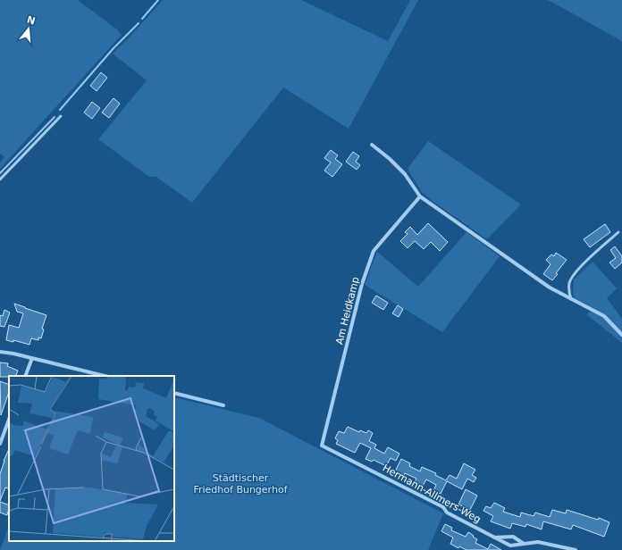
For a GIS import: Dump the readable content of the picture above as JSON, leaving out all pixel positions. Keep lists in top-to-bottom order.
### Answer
{
  "streets": {
    "street": ["Am Heidkamp", "Hermann-Allmers-Weg"]
  },
  "crossings": [
    ["Am Heidkamp", "Hermann-Allmers-Weg"]
  ],
  "parks": ["Städtischer Friedhof Bungerhof"],
  "north": "top"
}
